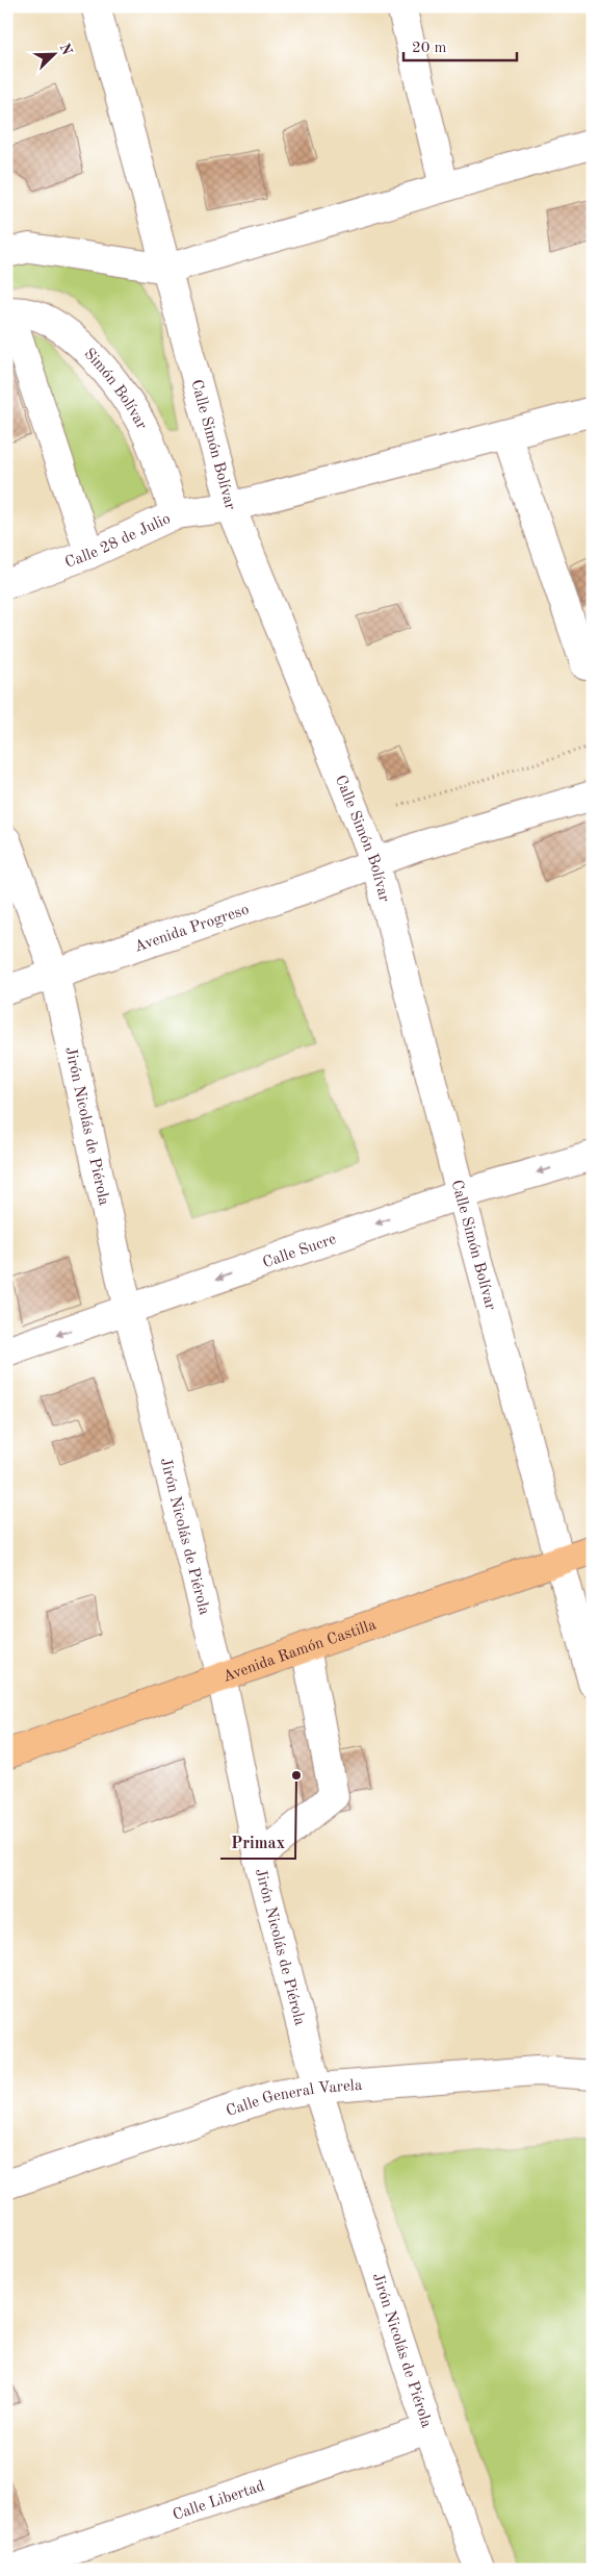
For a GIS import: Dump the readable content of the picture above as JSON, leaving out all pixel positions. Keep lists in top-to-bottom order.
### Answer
{
  "streets": {
    "main road": ["Avenida Ramón Castilla"],
    "street": [
      "Simón Bolívar",
      "Calle Simón Bolívar",
      "Calle 28 de Julio",
      "Avenida Progreso",
      "Jirón Nicolás de Piérola",
      "Calle Sucre",
      "Calle General Varela",
      "Calle Libertad"
    ]
  },
  "crossings": [
    ["Simón Bolívar", "Calle 28 de Julio"],
    ["Calle Simón Bolívar", "Calle 28 de Julio"],
    ["Calle Simón Bolívar", "Avenida Progreso"],
    ["Calle Simón Bolívar", "Calle Sucre"],
    ["Calle Simón Bolívar", "Avenida Ramón Castilla"],
    ["Avenida Progreso", "Jirón Nicolás de Piérola"],
    ["Jirón Nicolás de Piérola", "Calle Sucre"],
    ["Jirón Nicolás de Piérola", "Avenida Ramón Castilla"],
    ["Jirón Nicolás de Piérola", "Calle General Varela"],
    ["Jirón Nicolás de Piérola", "Calle Libertad"]
  ],
  "one_way": ["Calle Sucre"],
  "places": ["Primax"],
  "scale_bar": "20 m",
  "north": "top right"
}
